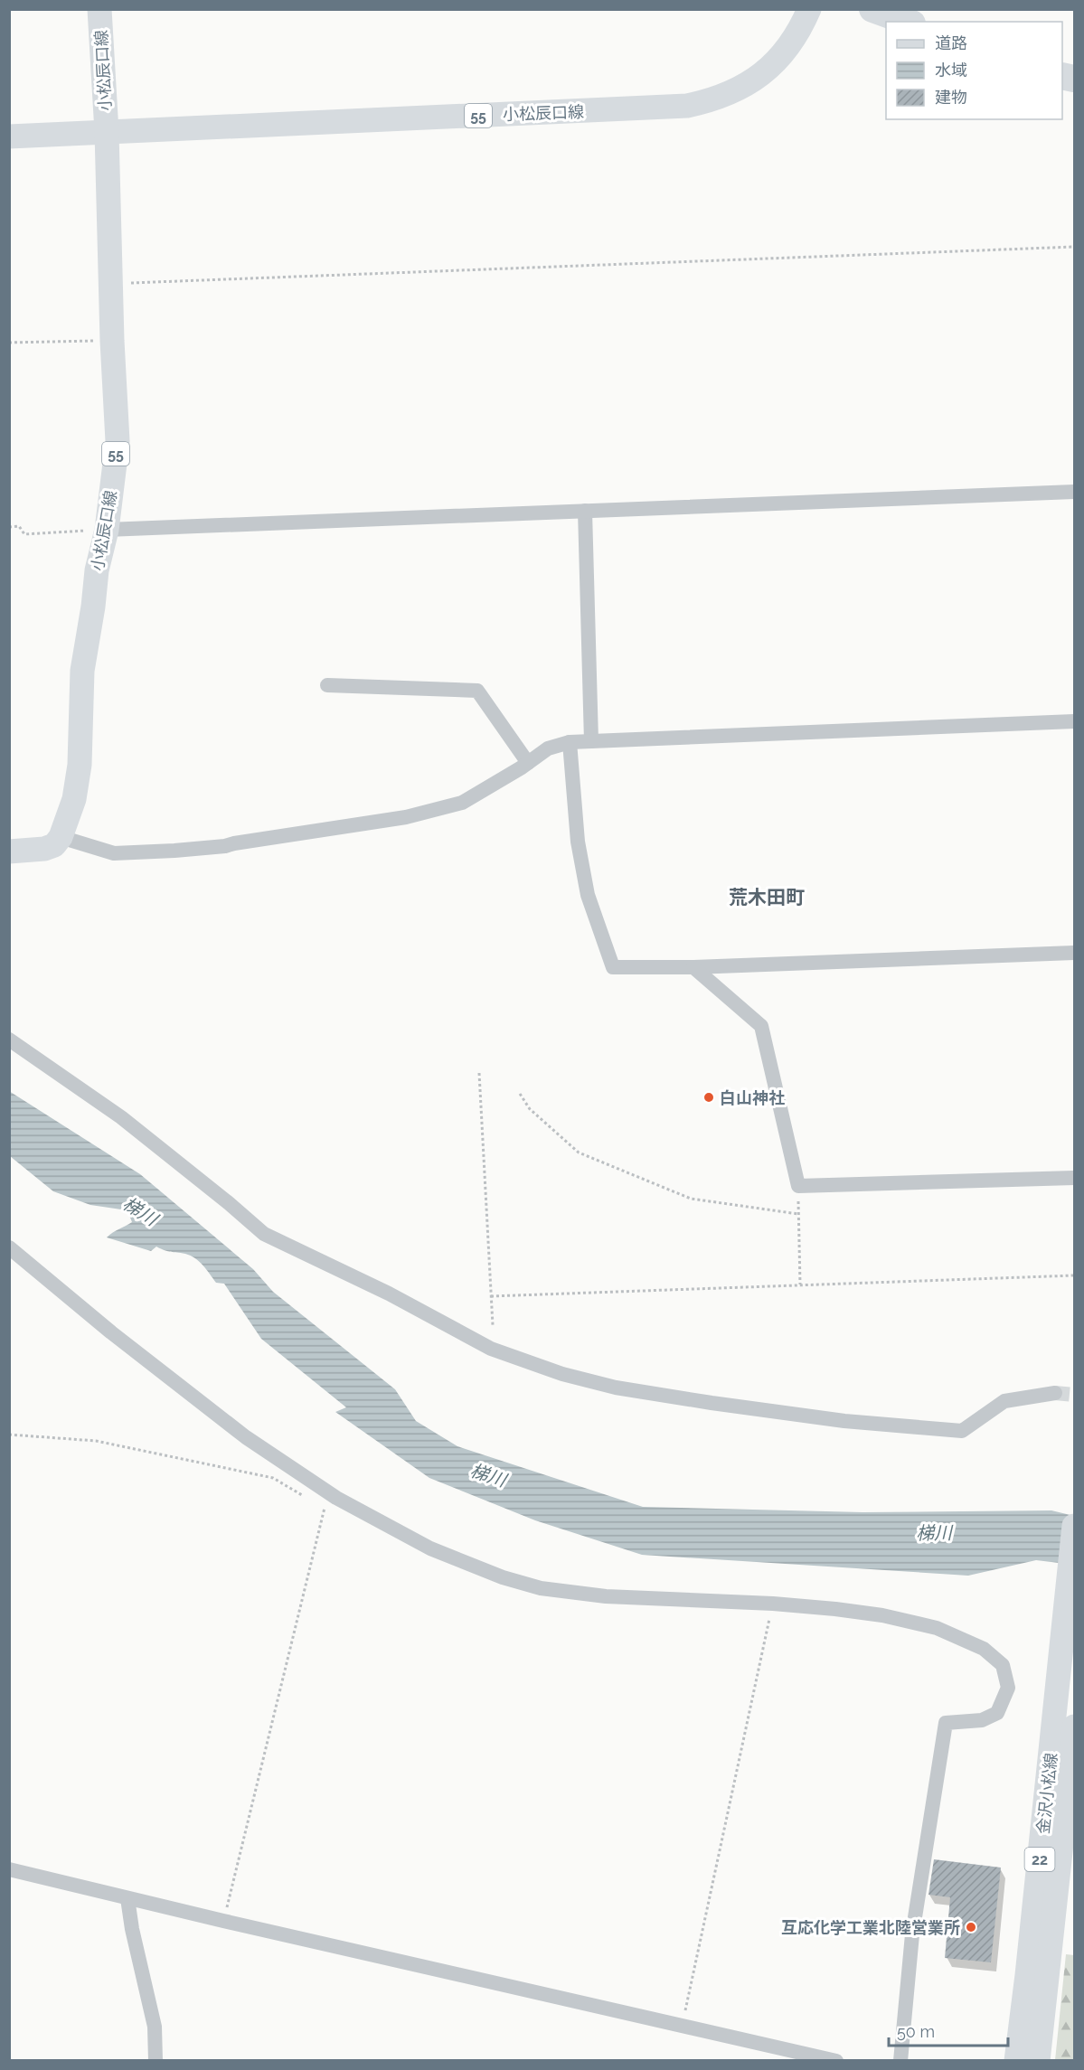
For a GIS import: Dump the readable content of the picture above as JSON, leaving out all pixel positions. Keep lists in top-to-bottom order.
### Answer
{
  "streets": {
    "main road": [
      "小松辰口線",
      "55",
      "金沢小松線",
      "22"
    ]
  },
  "districts": ["荒木田町"],
  "water": ["梯川"],
  "places": ["白山神社", "互応化学工業北陸営業所"],
  "legend": ["道路", "水域", "建物"],
  "scale_bar": "50 m"
}
